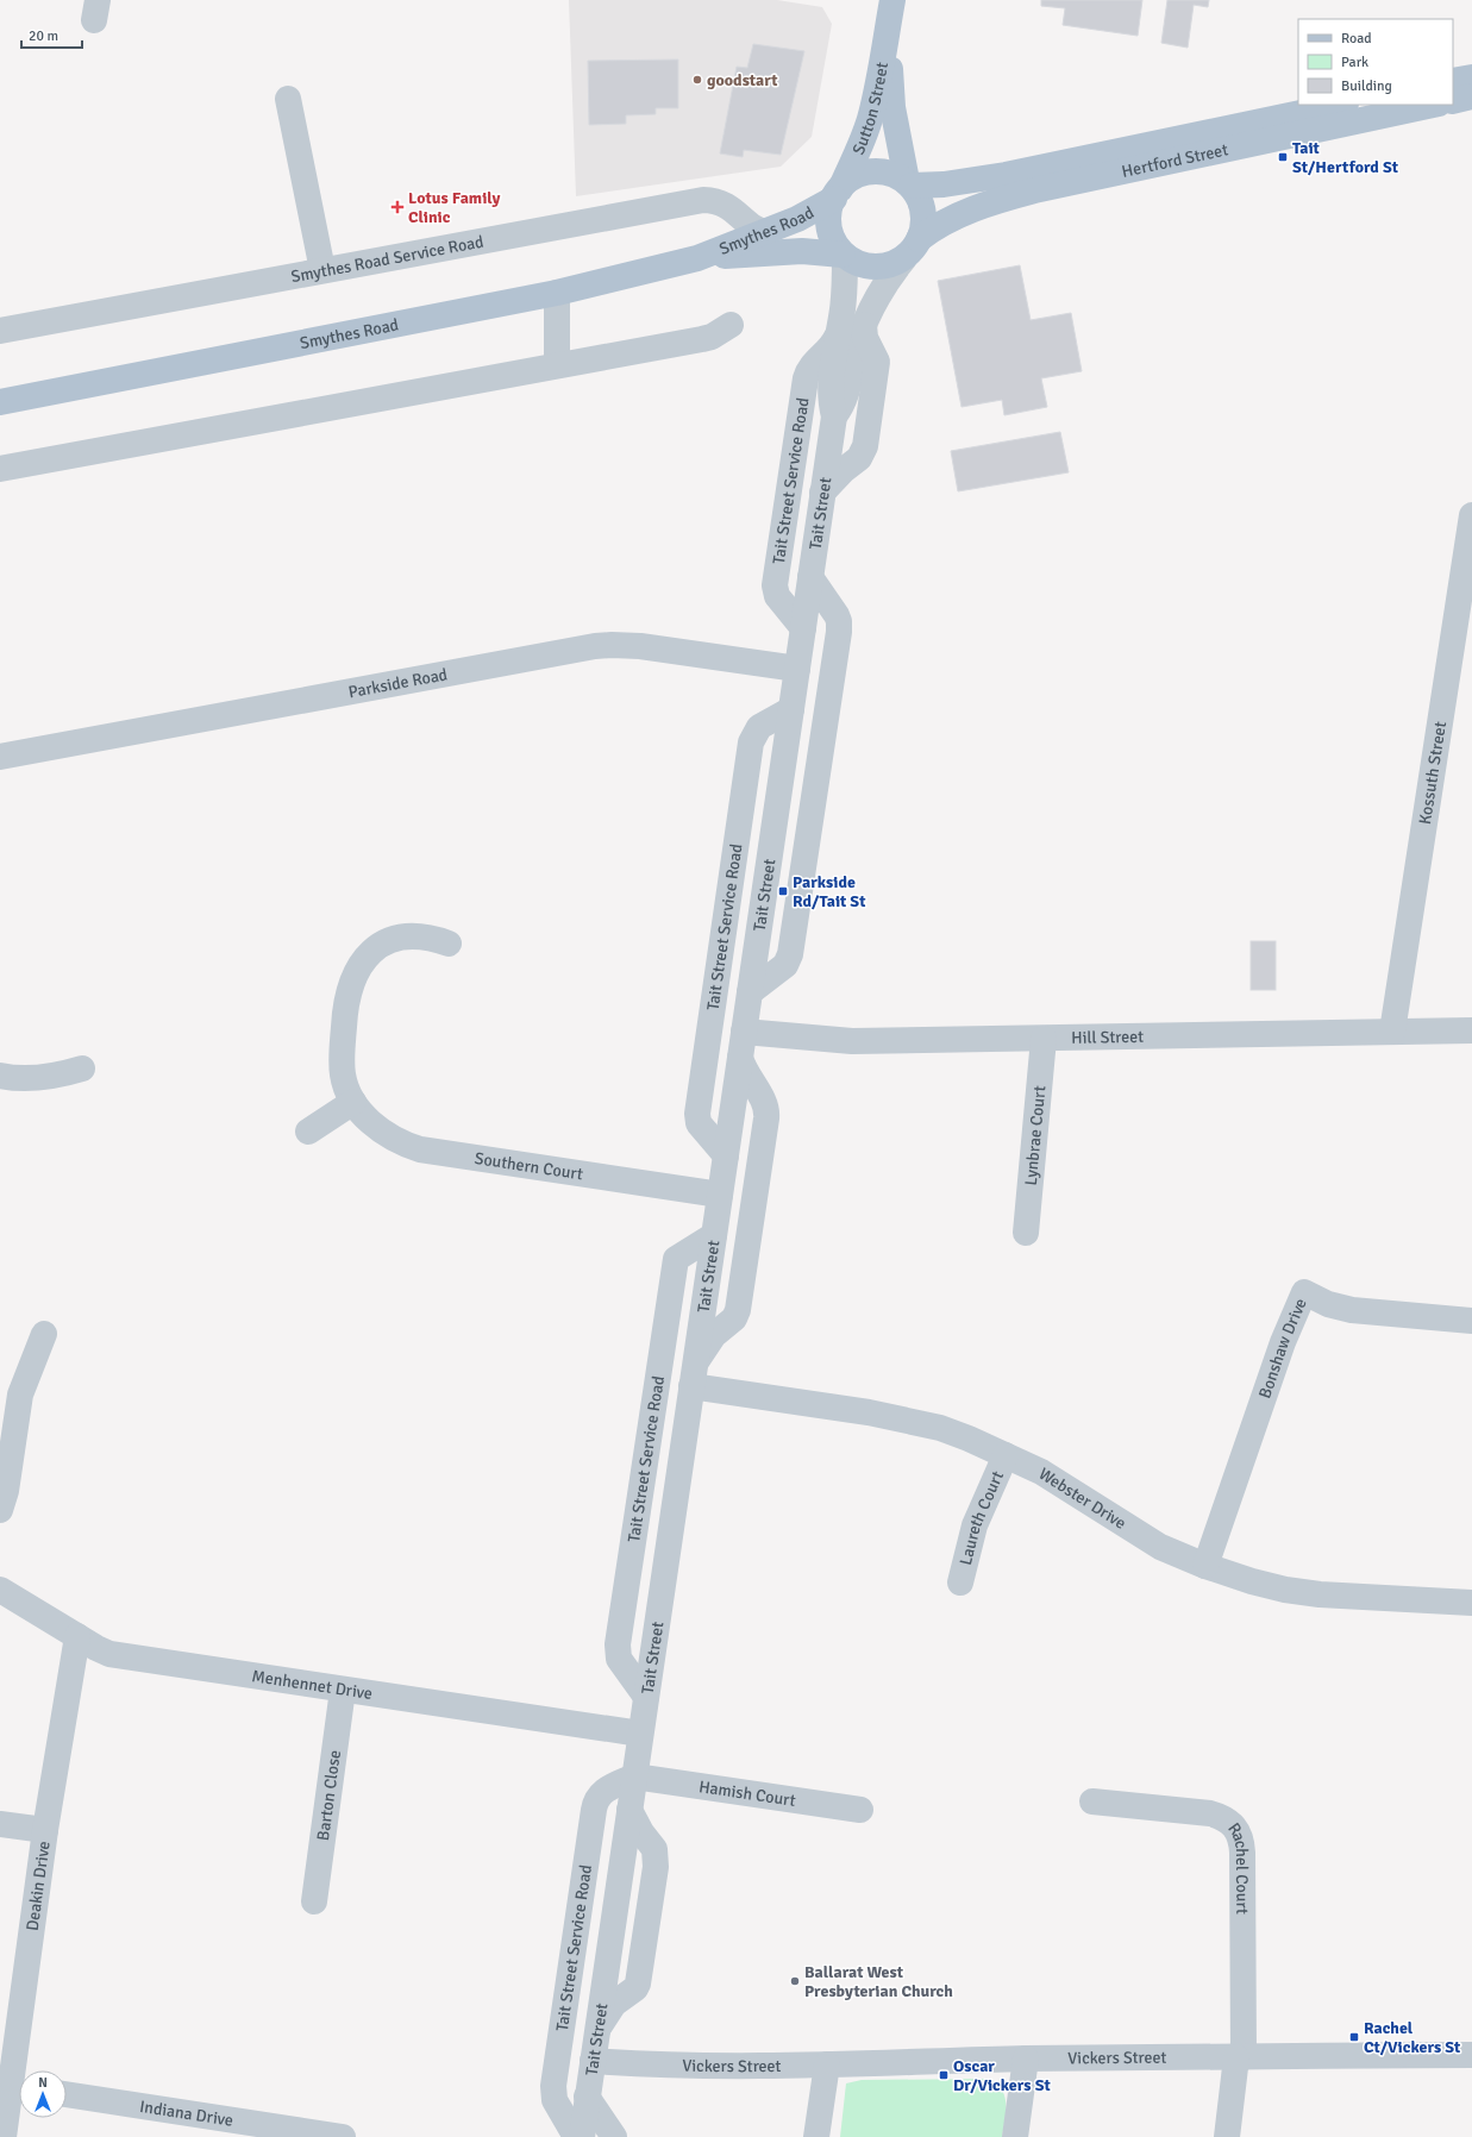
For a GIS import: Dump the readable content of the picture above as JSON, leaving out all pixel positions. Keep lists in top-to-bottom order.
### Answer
{
  "streets": {
    "main road": ["Sutton Street", "Hertford Street", "Smythes Road"],
    "street": [
      "Smythes Road Service Road",
      "Tait Street Service Road",
      "Tait Street",
      "Parkside Road",
      "Kossuth Street",
      "Hill Street",
      "Lynbrae Court",
      "Southern Court",
      "Bonshaw Drive",
      "Webster Drive",
      "Laureth Court",
      "Menhennet Drive",
      "Hamish Court",
      "Barton Close",
      "Rachel Court",
      "Deakin Drive",
      "Vickers Street",
      "Indiana Drive"
    ]
  },
  "crossings": [
    ["Sutton Street", "Hertford Street"],
    ["Sutton Street", "Smythes Road"],
    ["Sutton Street", "Tait Street"],
    ["Hertford Street", "Smythes Road"],
    ["Hertford Street", "Tait Street"],
    ["Smythes Road", "Smythes Road Service Road"],
    ["Smythes Road", "Tait Street"],
    ["Tait Street Service Road", "Tait Street"],
    ["Tait Street Service Road", "Hamish Court"],
    ["Tait Street", "Parkside Road"],
    ["Tait Street", "Hill Street"],
    ["Tait Street", "Southern Court"],
    ["Tait Street", "Webster Drive"],
    ["Tait Street", "Menhennet Drive"],
    ["Tait Street", "Hamish Court"],
    ["Tait Street", "Vickers Street"],
    ["Kossuth Street", "Hill Street"],
    ["Hill Street", "Lynbrae Court"],
    ["Bonshaw Drive", "Webster Drive"],
    ["Webster Drive", "Laureth Court"],
    ["Menhennet Drive", "Barton Close"],
    ["Menhennet Drive", "Deakin Drive"],
    ["Rachel Court", "Vickers Street"]
  ],
  "places": {
    "other": ["goodstart", "Ballarat West Presbyterian Church"],
    "transit": [
      "Tait St/Hertford St",
      "Parkside Rd/Tait St",
      "Rachel Ct/Vickers St",
      "Oscar Dr/Vickers St"
    ],
    "health": ["Lotus Family Clinic"]
  },
  "legend": ["Road", "Park", "Building"],
  "scale_bar": "20 m",
  "north": "top"
}
